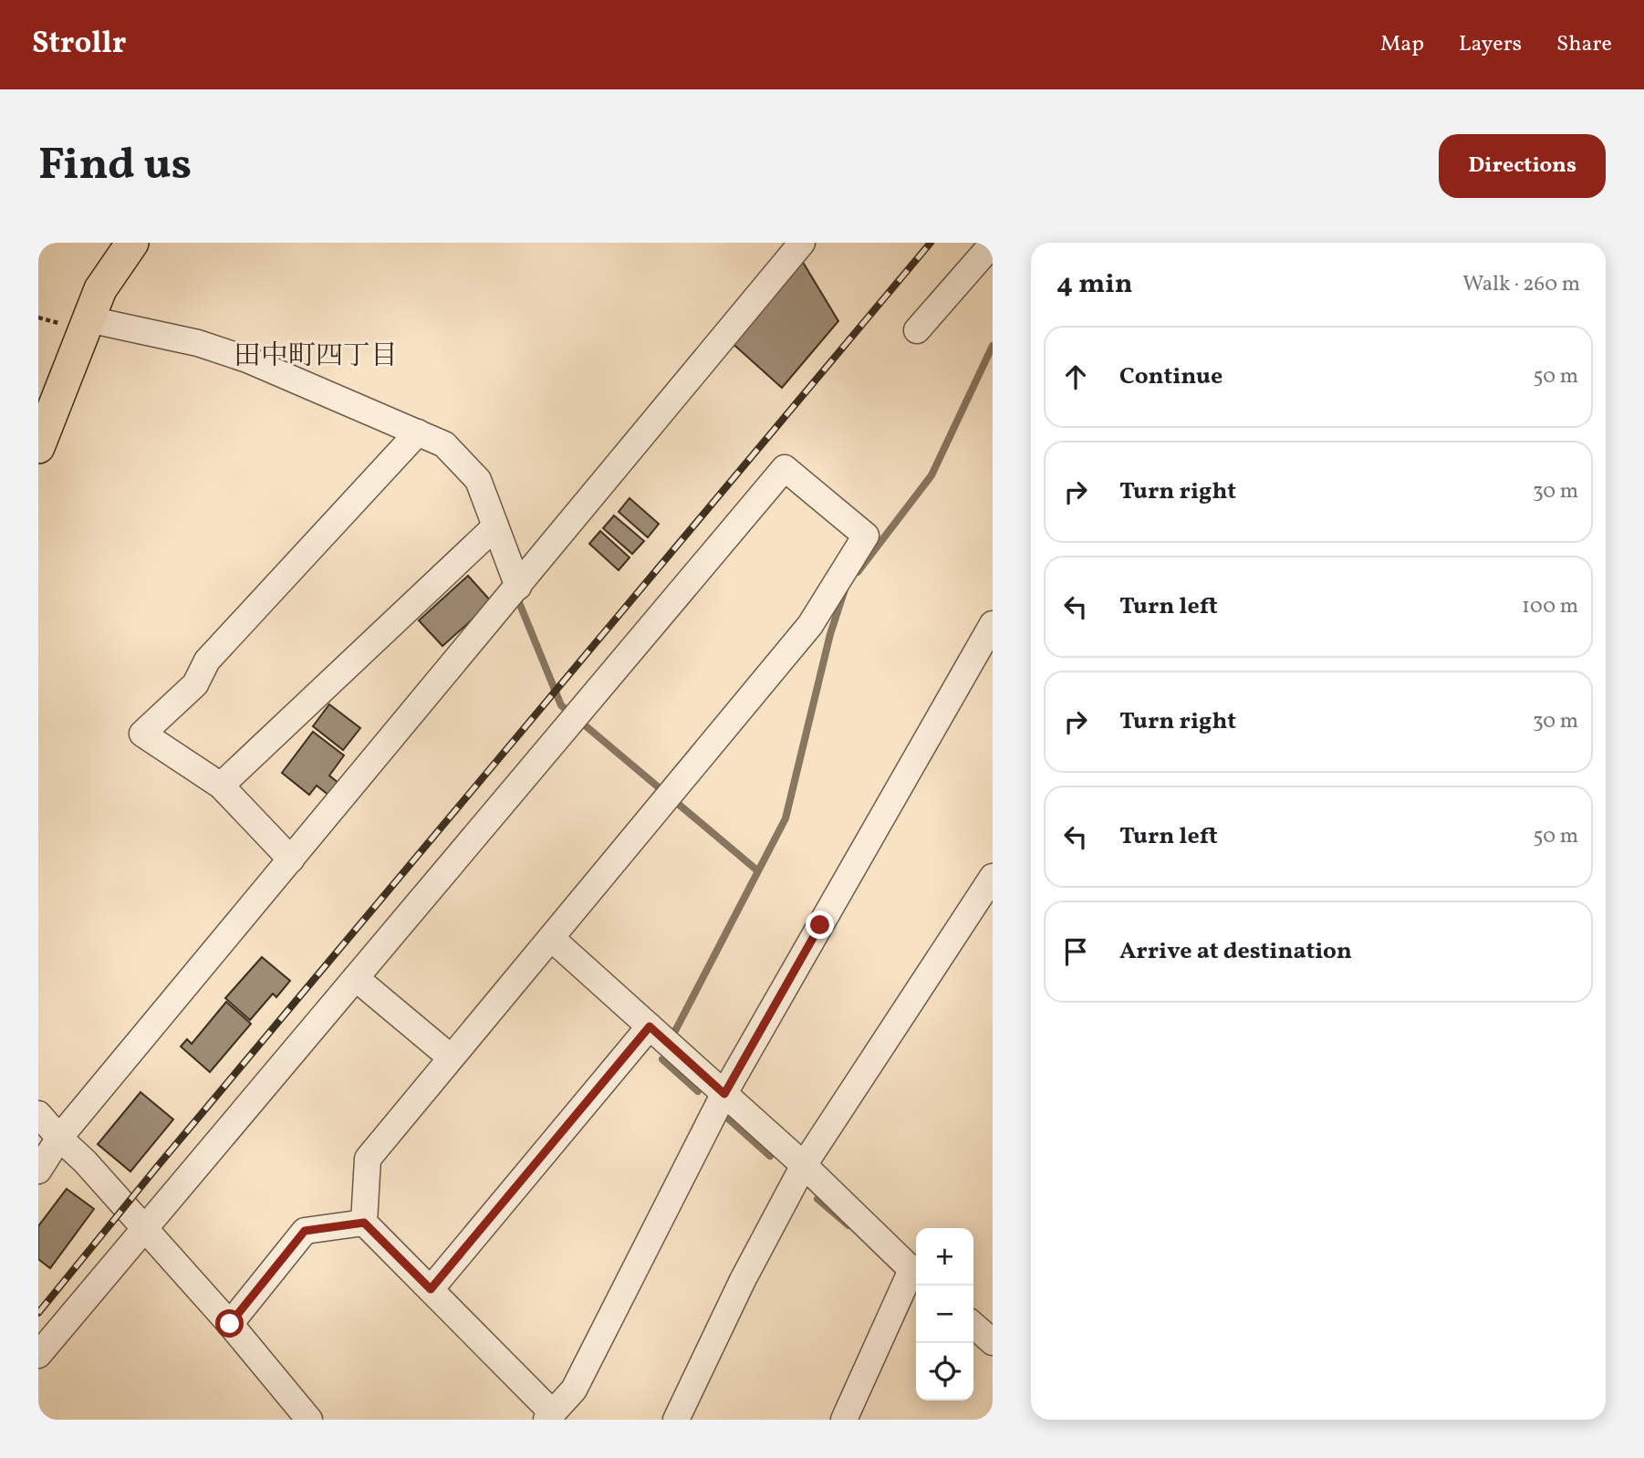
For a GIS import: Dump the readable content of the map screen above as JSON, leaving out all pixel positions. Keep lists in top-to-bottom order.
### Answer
{
  "districts": ["田中町四丁目"],
  "page": {
    "header": "Strollr",
    "nav": ["Map", "Layers", "Share"],
    "buttons": "Directions",
    "title": "Find us",
    "heading": ["4 min", "Walk · 260 m"],
    "list": [
      ["Continue", "50 m"],
      ["Turn right", "30 m"],
      ["Turn left", "100 m"],
      ["Turn right", "30 m"],
      ["Turn left", "50 m"],
      "Arrive at destination"
    ],
    "map_buttons": ["+", "−"]
  }
}
